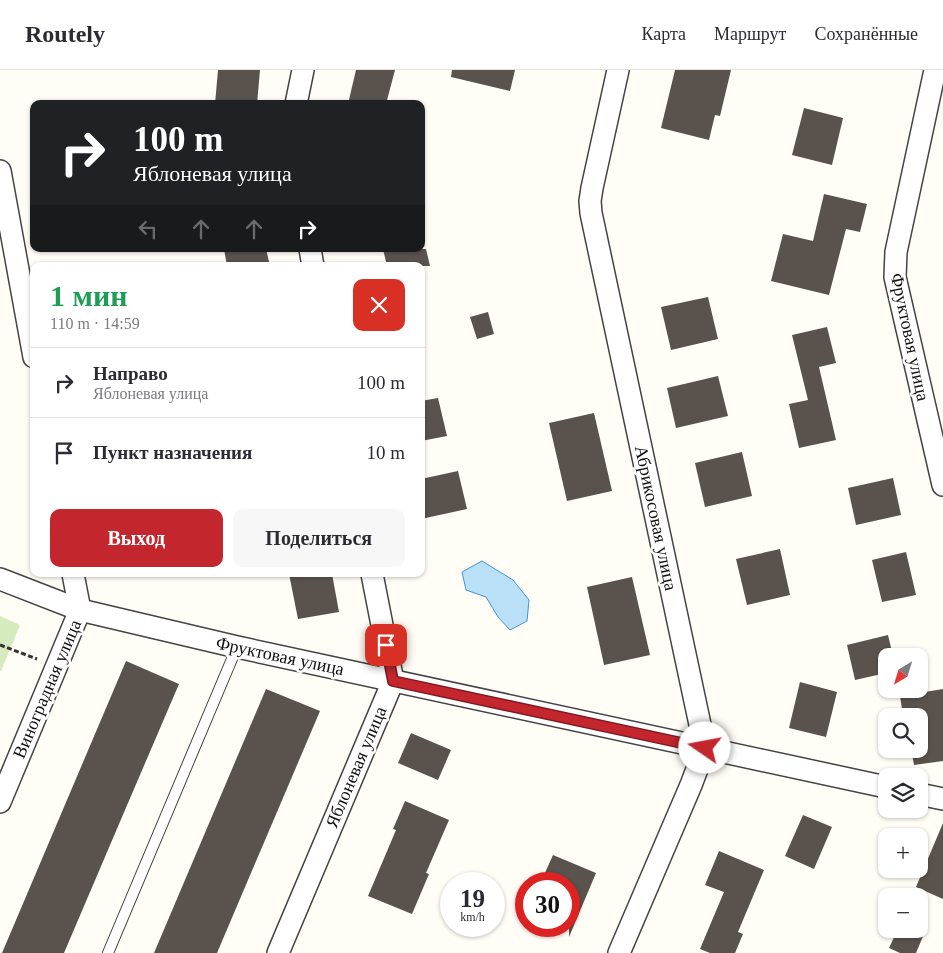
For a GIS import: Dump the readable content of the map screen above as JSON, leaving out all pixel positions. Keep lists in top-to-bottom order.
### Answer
{
  "streets": {
    "street": [
      "Фруктовая улица",
      "Абрикосовая улица",
      "Виноградная улица",
      "Яблоневая улица"
    ]
  },
  "crossings": [
    ["Фруктовая улица", "Абрикосовая улица"],
    ["Фруктовая улица", "Виноградная улица"],
    ["Фруктовая улица", "Яблоневая улица"]
  ],
  "north": "bottom left",
  "page": {
    "header": "Routely",
    "nav": ["Карта", "Маршрут", "Сохранённые"],
    "turn": ["100 m", "Яблоневая улица"],
    "heading": ["1 мин", "110 m · 14:59"],
    "list": [
      {
        "name": "Направо",
        "note": "Яблоневая улица",
        "value": "100 m"
      },
      {
        "name": "Пункт назначения",
        "value": "10 m"
      }
    ],
    "buttons": ["Выход", "Поделиться"],
    "map_buttons": ["+", "−"],
    "speed": "19 km/h",
    "limit": "30"
  }
}
